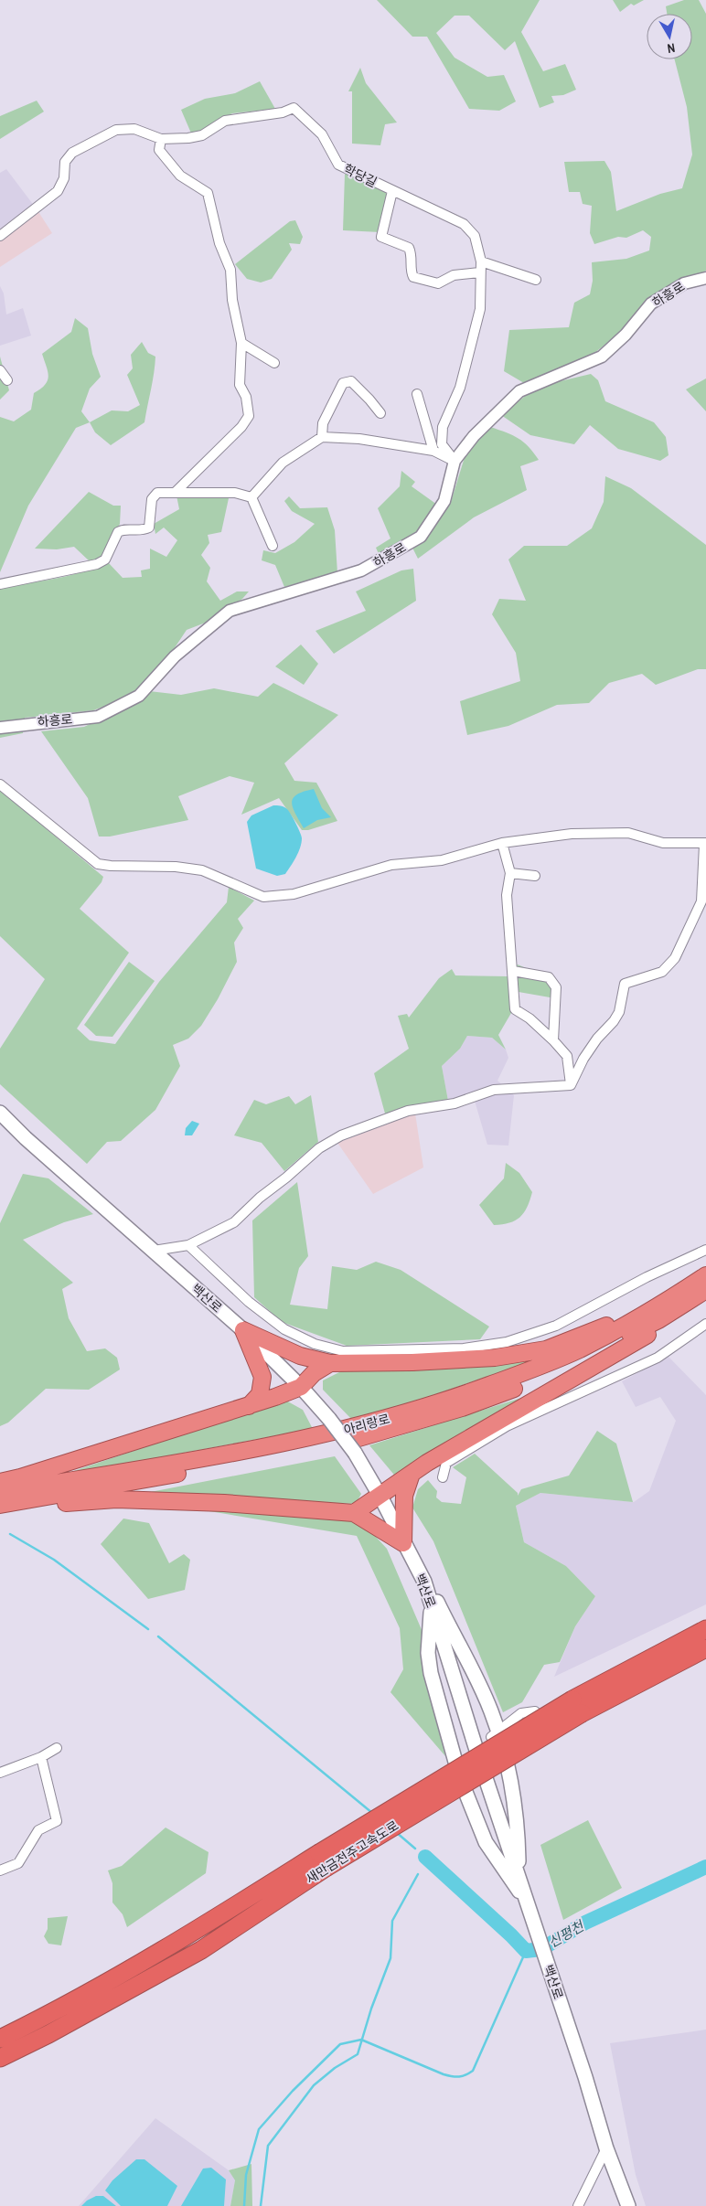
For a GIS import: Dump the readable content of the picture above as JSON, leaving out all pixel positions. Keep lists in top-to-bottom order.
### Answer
{
  "streets": {
    "highway": ["아리랑로", "새만금전주고속도로"],
    "main road": ["백산로"],
    "street": ["학당길", "하흥로"]
  },
  "crossings": [
    ["학당길", "하흥로"]
  ],
  "water": ["신평천"],
  "north": "bottom"
}
